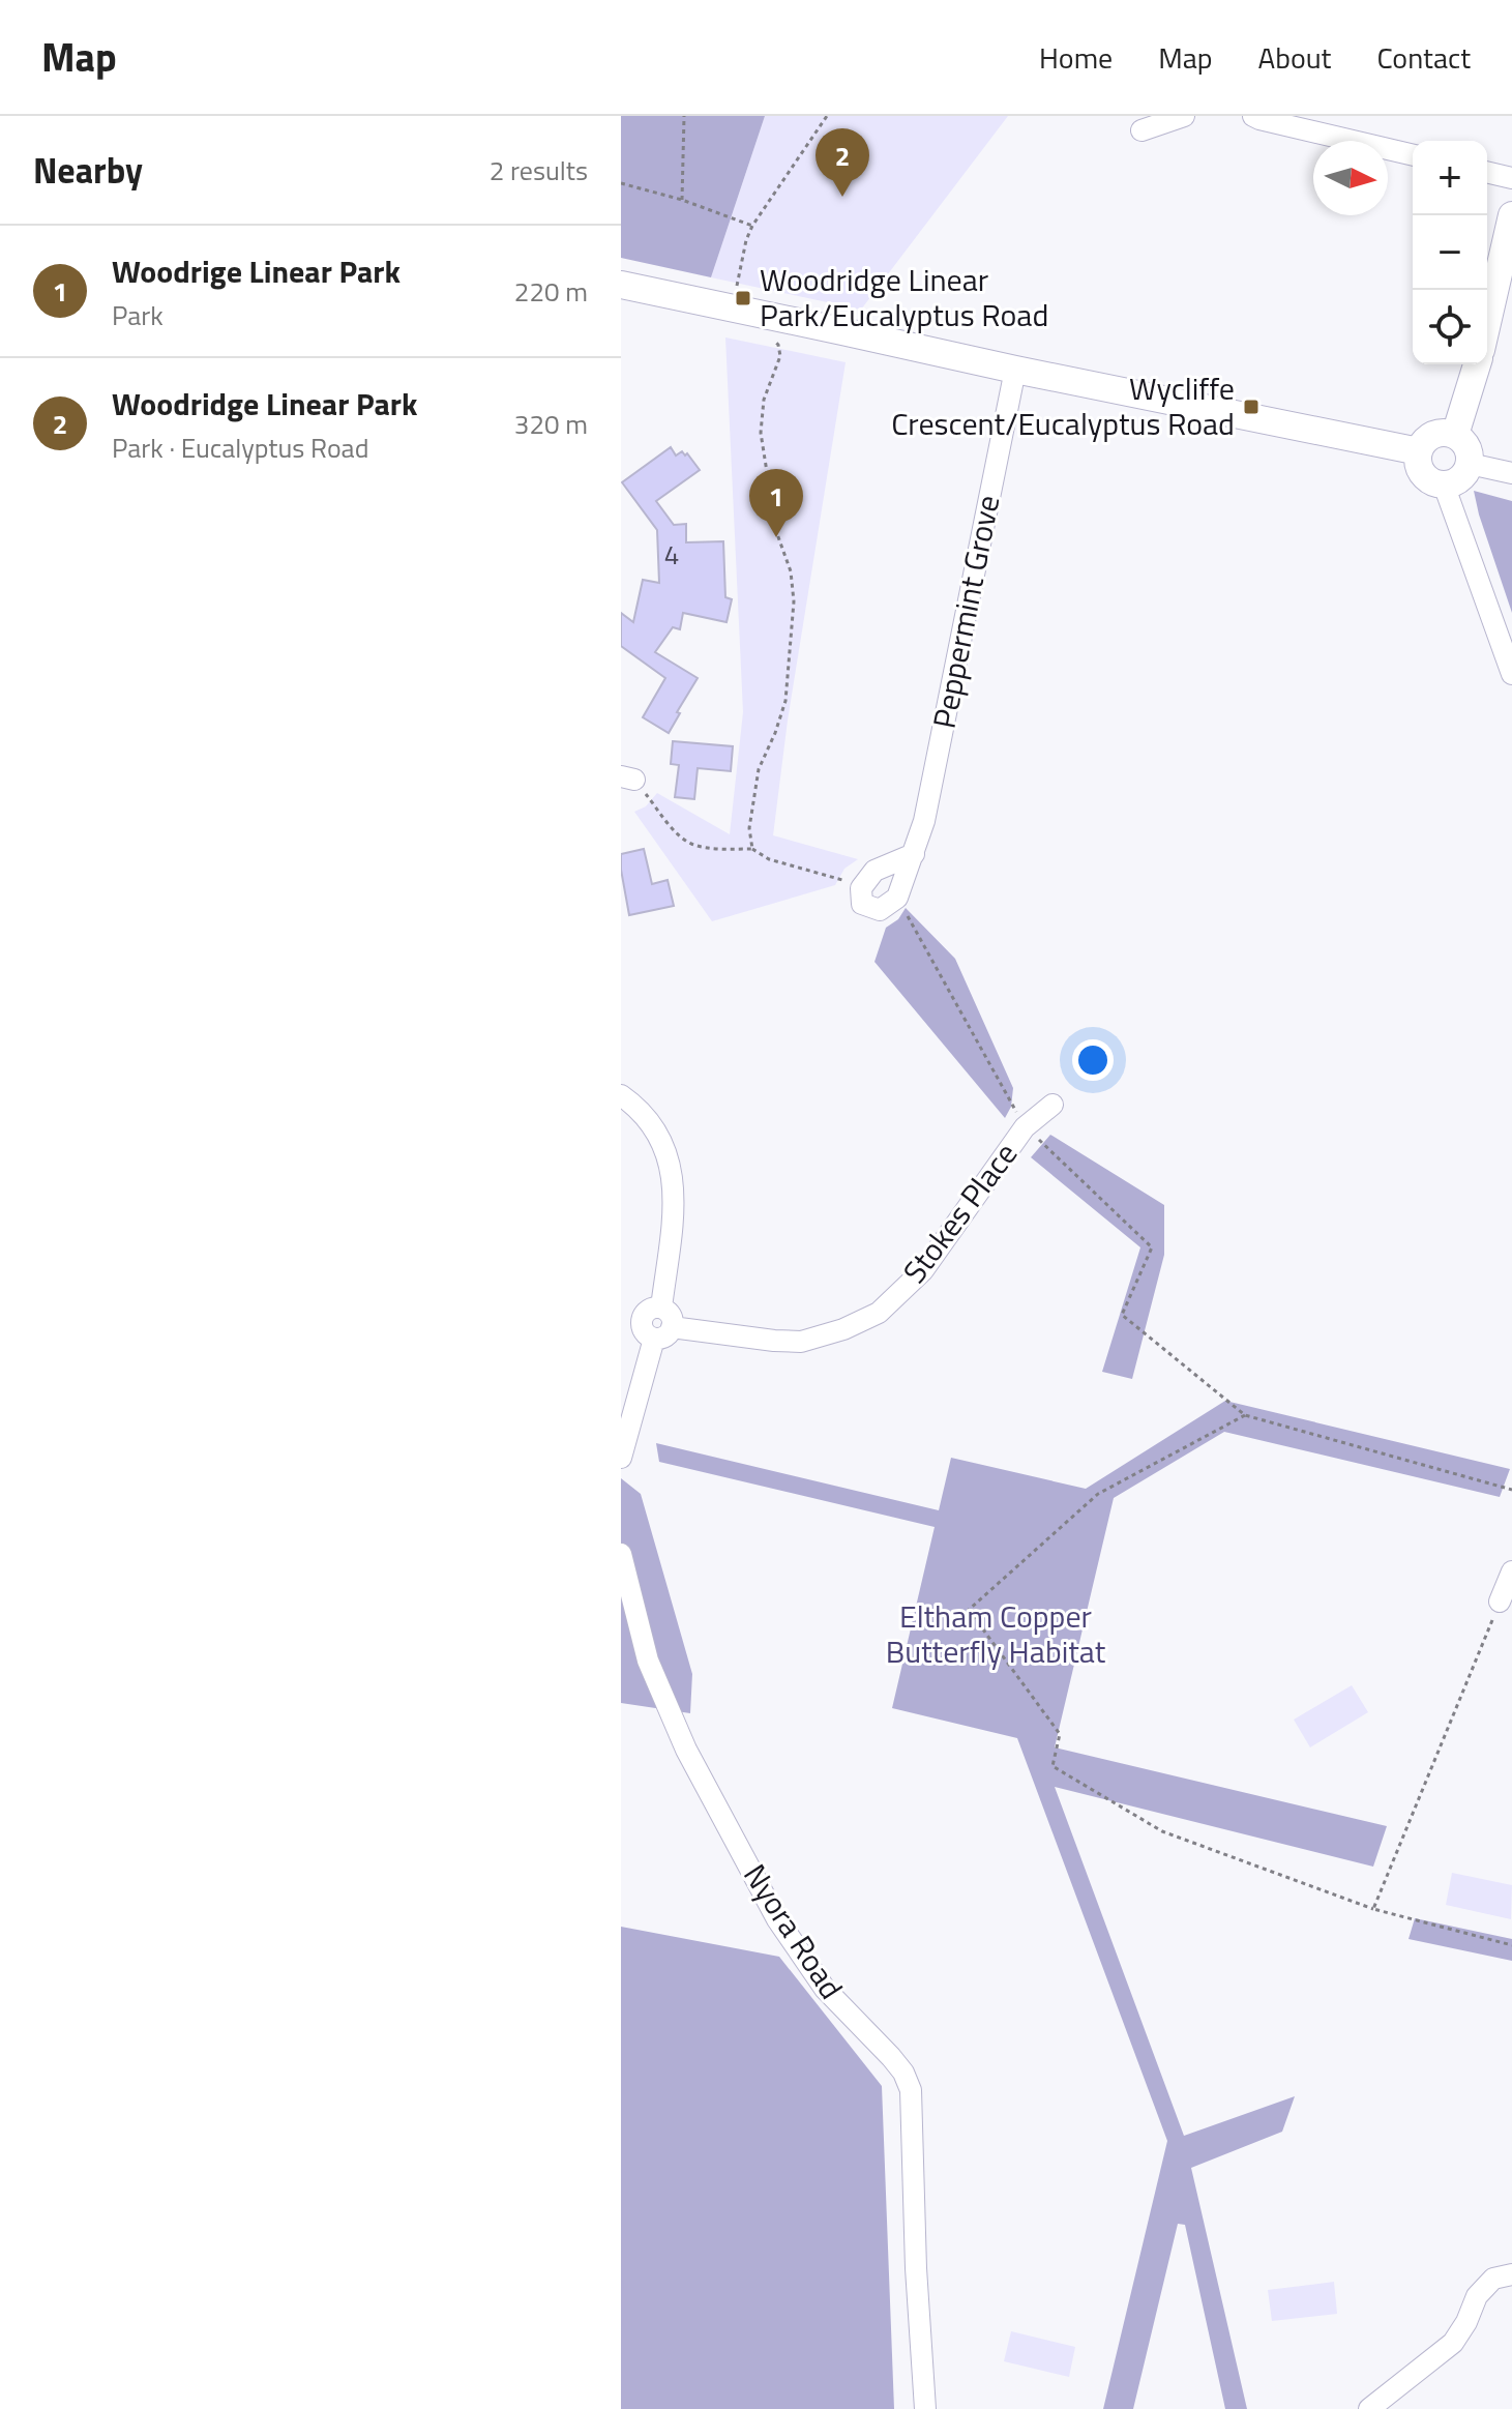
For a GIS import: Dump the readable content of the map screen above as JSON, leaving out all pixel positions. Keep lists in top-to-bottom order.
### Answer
{
  "streets": {
    "street": ["Peppermint Grove", "Stokes Place", "Nyora Road"]
  },
  "parks": ["Eltham Copper Butterfly Habitat"],
  "places": {
    "transit": ["Woodridge Linear Park/Eucalyptus Road", "Wycliffe Crescent/Eucalyptus Road"]
  },
  "house_numbers": ["4"],
  "north": "right",
  "page": {
    "header": "Map",
    "nav": [
      "Home",
      "Map",
      "About",
      "Contact"
    ],
    "heading": ["Nearby", "2 results"],
    "pins": ["2", "1"],
    "map_buttons": ["+", "−"],
    "list": [
      {
        "mark": "1",
        "name": "Woodrige Linear Park",
        "note": "Park",
        "value": "220 m"
      },
      {
        "mark": "2",
        "name": "Woodridge Linear Park",
        "note": "Park · Eucalyptus Road",
        "value": "320 m"
      }
    ]
  }
}
